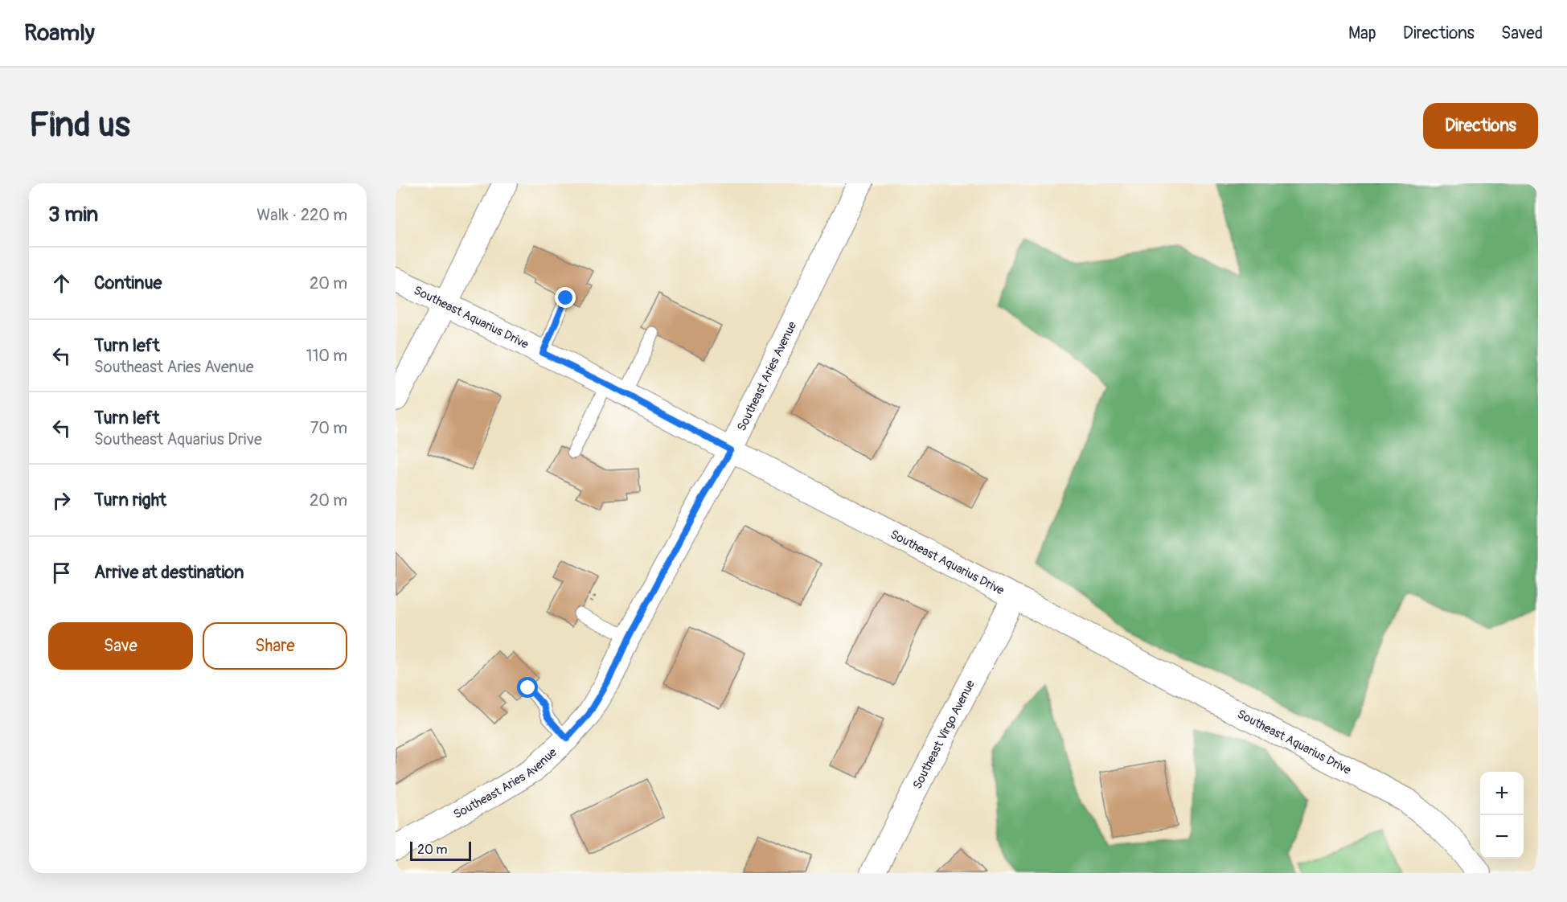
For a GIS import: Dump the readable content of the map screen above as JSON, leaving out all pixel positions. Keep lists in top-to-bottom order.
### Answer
{
  "streets": {
    "street": ["Southeast Aquarius Drive", "Southeast Aries Avenue", "Southeast Virgo Avenue"]
  },
  "crossings": [
    ["Southeast Aquarius Drive", "Southeast Aries Avenue"],
    ["Southeast Aquarius Drive", "Southeast Virgo Avenue"]
  ],
  "scale_bar": "20 m",
  "page": {
    "header": "Roamly",
    "nav": ["Map", "Directions", "Saved"],
    "buttons": [
      "Directions",
      ["Save", "Share"]
    ],
    "title": "Find us",
    "heading": ["3 min", "Walk · 220 m"],
    "list": [
      ["Continue", "20 m"],
      ["Turn left", "Southeast Aries Avenue", "110 m"],
      ["Turn left", "Southeast Aquarius Drive", "70 m"],
      ["Turn right", "20 m"],
      "Arrive at destination"
    ],
    "map_buttons": ["+", "−"],
    "scale": "20 m"
  }
}
